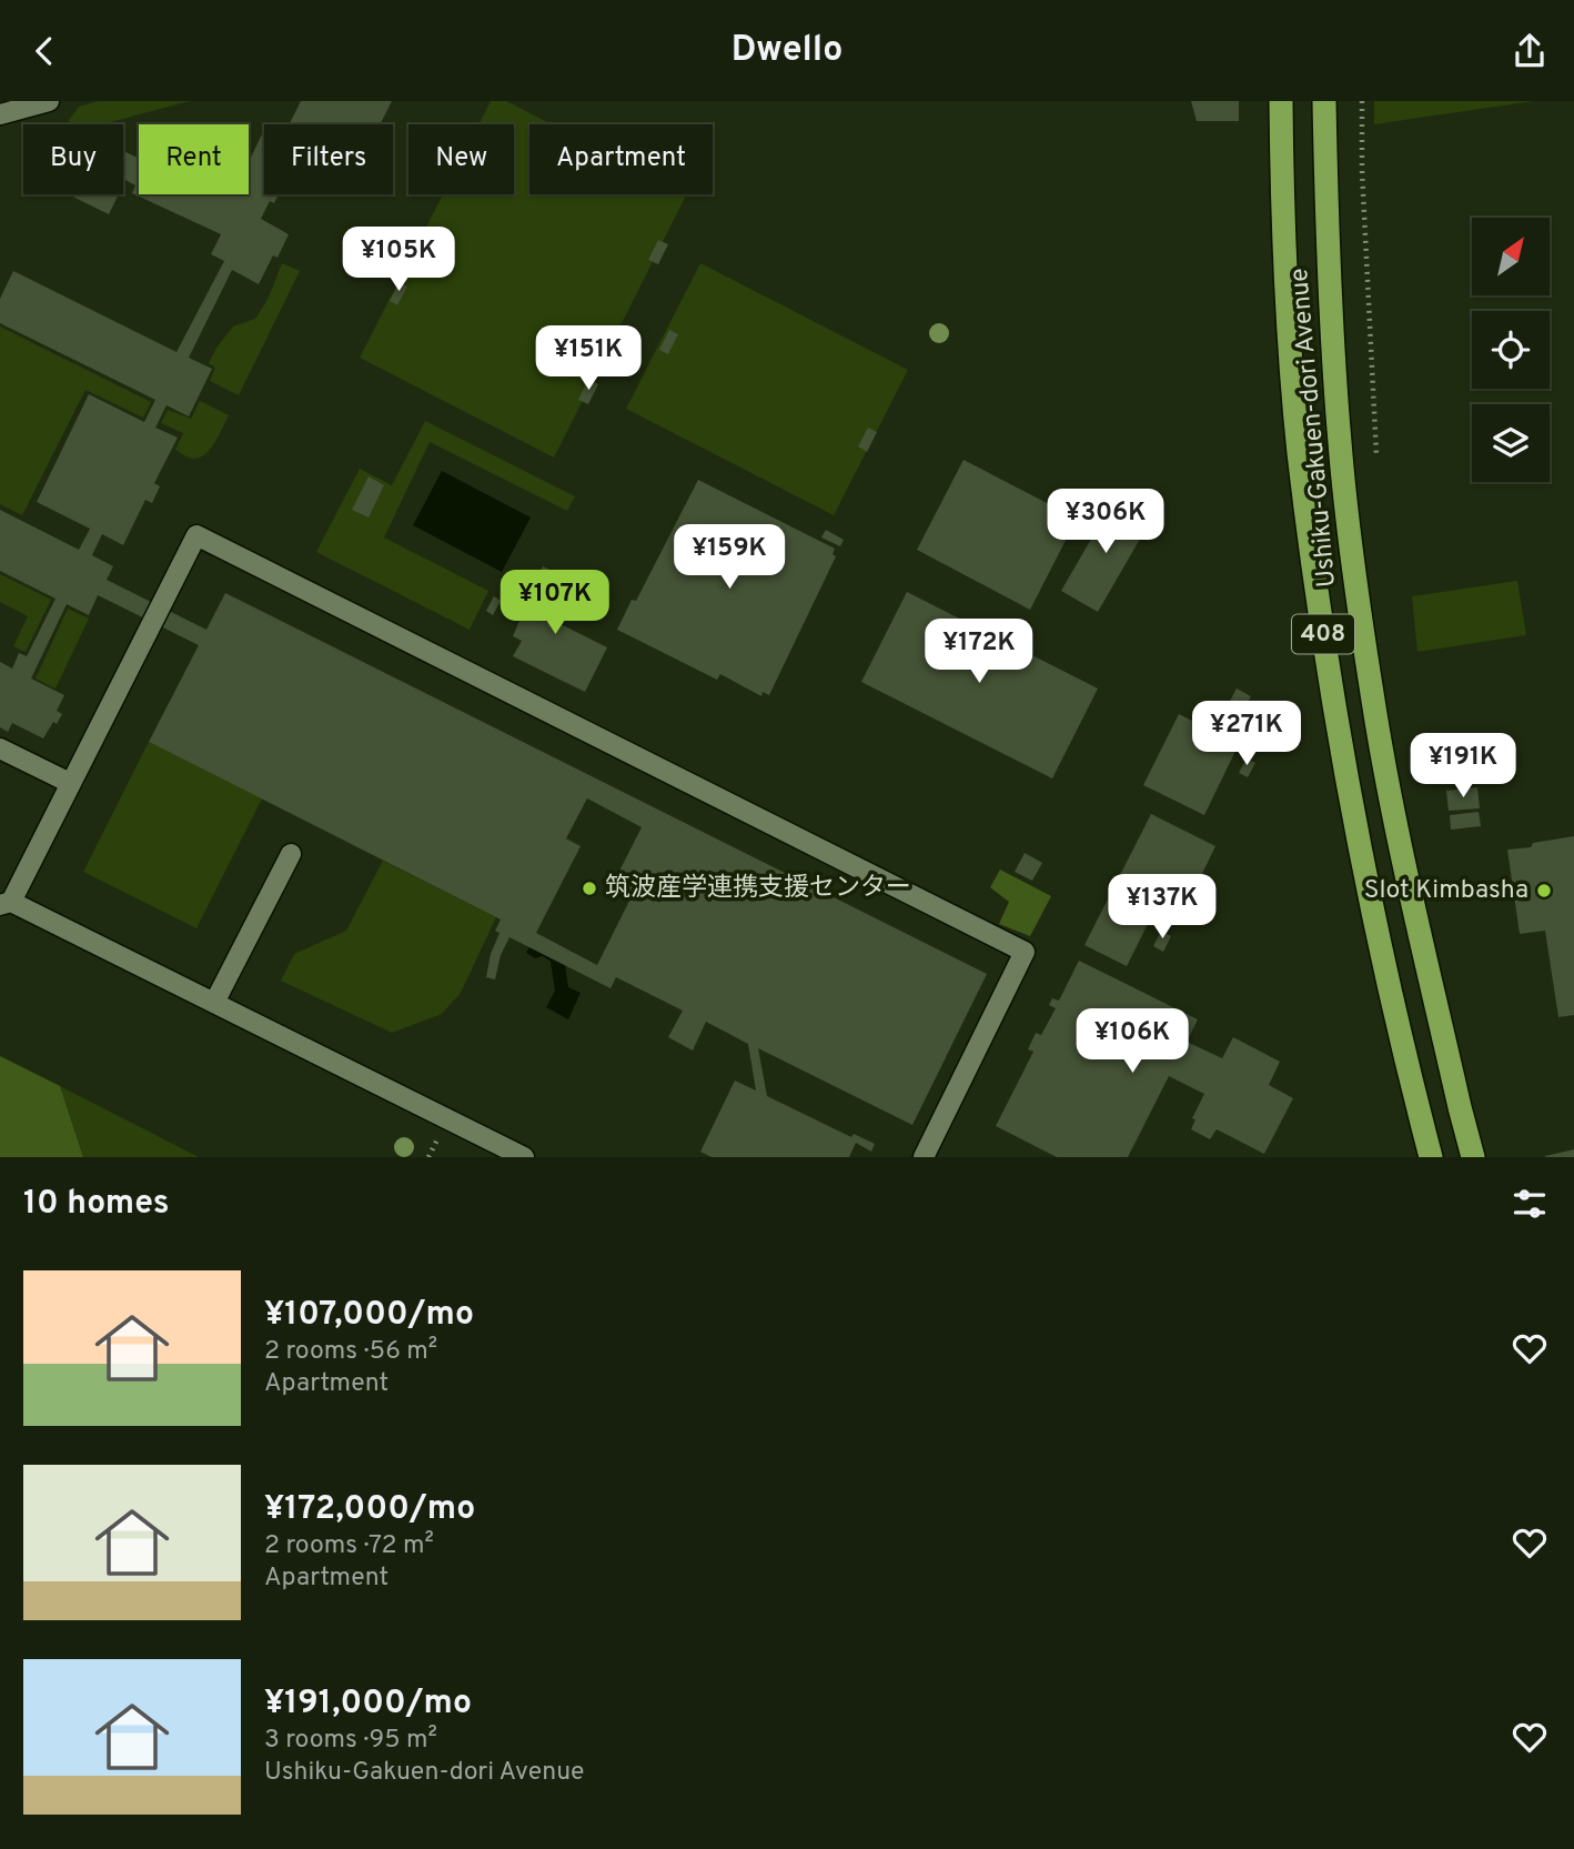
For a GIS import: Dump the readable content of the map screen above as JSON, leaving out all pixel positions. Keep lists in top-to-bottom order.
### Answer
{
  "streets": {
    "highway": ["Ushiku-Gakuen-dori Avenue", "408"]
  },
  "places": ["筑波産学連携支援センター", "Slot Kimbasha"],
  "north": "top right",
  "page": {
    "header": "Dwello",
    "chip": [
      "Buy",
      "Rent",
      "Filters",
      "New",
      "Apartment"
    ],
    "price": [
      "¥105K",
      "¥151K",
      "¥306K",
      "¥159K",
      "¥107K",
      "¥172K",
      "¥271K",
      "¥191K",
      "¥137K",
      "¥106K"
    ],
    "heading": "10 homes",
    "list": [
      {
        "name": "¥107,000/mo",
        "note": "2 rooms · 56 m² · Apartment"
      },
      {
        "name": "¥172,000/mo",
        "note": "2 rooms · 72 m² · Apartment"
      },
      {
        "name": "¥191,000/mo",
        "note": "3 rooms · 95 m² · Ushiku-Gakuen-dori Avenue"
      }
    ]
  }
}
